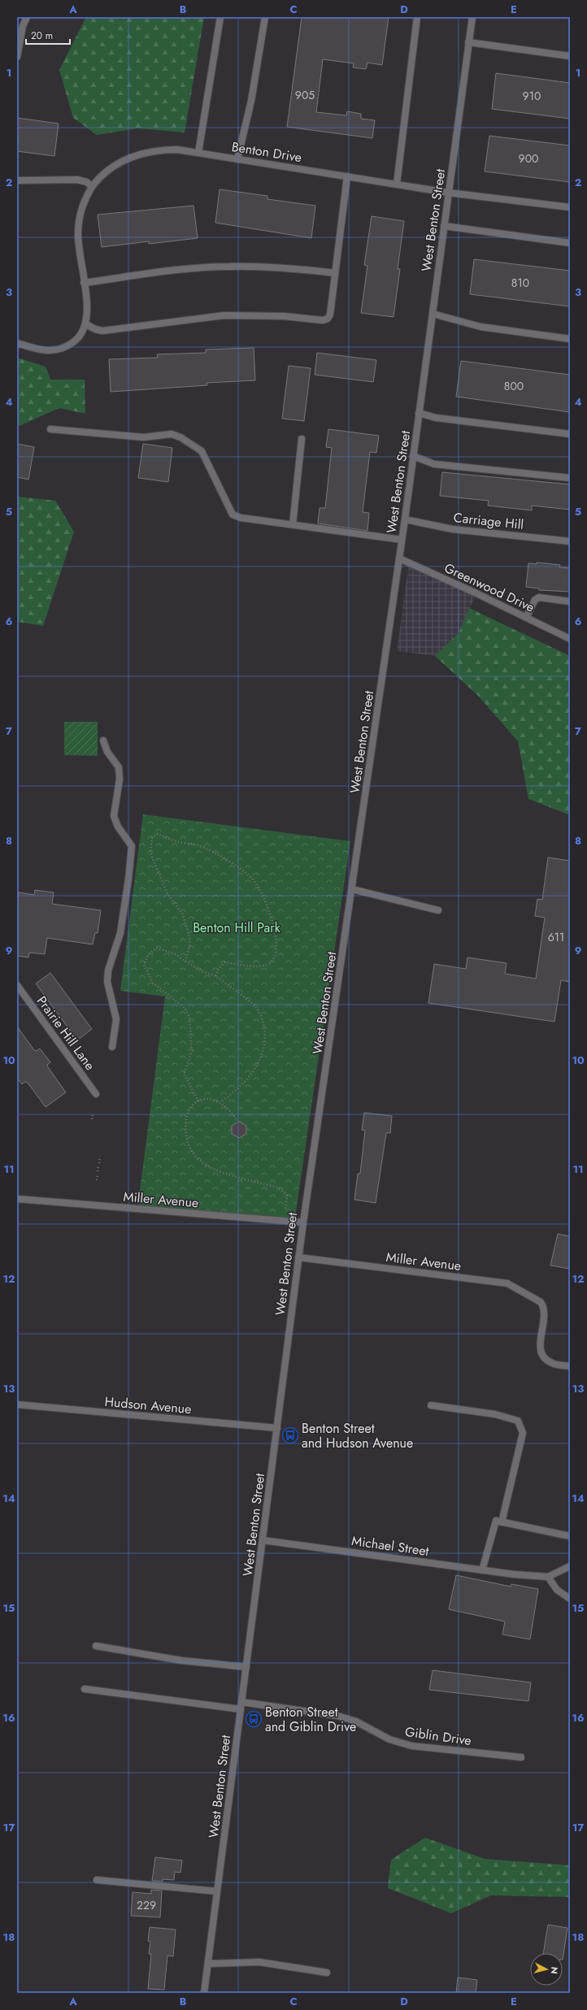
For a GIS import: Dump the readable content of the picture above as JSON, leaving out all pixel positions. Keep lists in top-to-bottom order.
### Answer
{
  "streets": {
    "street": [
      "Benton Drive",
      "West Benton Street",
      "Carriage Hill",
      "Greenwood Drive",
      "Prairie Hill Lane",
      "Miller Avenue",
      "Hudson Avenue",
      "Michael Street",
      "Giblin Drive"
    ]
  },
  "crossings": [
    ["Benton Drive", "West Benton Street"],
    ["West Benton Street", "Carriage Hill"],
    ["West Benton Street", "Greenwood Drive"],
    ["West Benton Street", "Miller Avenue"],
    ["West Benton Street", "Hudson Avenue"],
    ["West Benton Street", "Michael Street"],
    ["West Benton Street", "Giblin Drive"]
  ],
  "parks": ["Benton Hill Park"],
  "places": {
    "bus stop": ["Benton Street and Hudson Avenue", "Benton Street and Giblin Drive"]
  },
  "house_numbers": [
    "905",
    "910",
    "900",
    "810",
    "800",
    "611",
    "229"
  ],
  "scale_bar": "20 m",
  "north": "right",
  "grid": {
    "columns": [
      "A",
      "B",
      "C",
      "D",
      "E"
    ],
    "rows": [
      "1",
      "2",
      "3",
      "4",
      "5",
      "6",
      "7",
      "8",
      "9",
      "10",
      "11",
      "12",
      "13",
      "14",
      "15",
      "16",
      "17",
      "18"
    ]
  }
}
